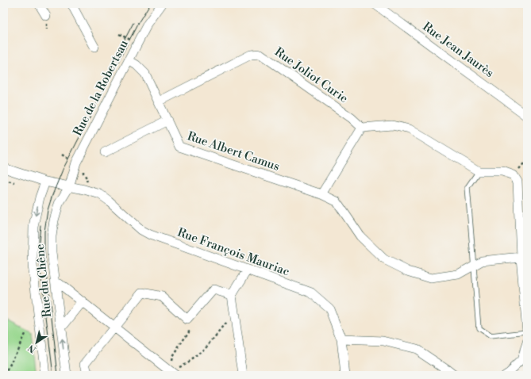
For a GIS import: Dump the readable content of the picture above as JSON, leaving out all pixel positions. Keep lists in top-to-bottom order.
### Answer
{
  "streets": {
    "street": [
      "Rue Jean Jaurès",
      "Rue Joliot Curie",
      "Rue de la Robertsau",
      "Rue Albert Camus",
      "Rue François Mauriac",
      "Rue du Chêne"
    ]
  },
  "crossings": [
    ["Rue Joliot Curie", "Rue Albert Camus"],
    ["Rue de la Robertsau", "Rue Albert Camus"],
    ["Rue de la Robertsau", "Rue François Mauriac"],
    ["Rue de la Robertsau", "Rue du Chêne"],
    ["Rue François Mauriac", "Rue du Chêne"]
  ],
  "north": "bottom left"
}
